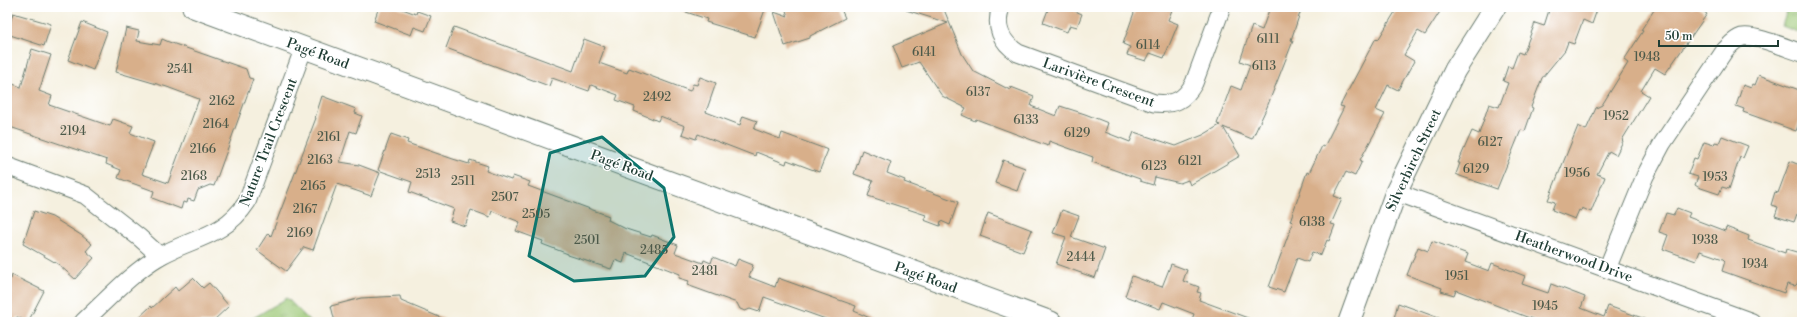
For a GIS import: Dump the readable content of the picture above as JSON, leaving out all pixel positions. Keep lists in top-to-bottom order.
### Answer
{
  "streets": {
    "street": [
      "Pagé Road",
      "Larivière Crescent",
      "Nature Trail Crescent",
      "Silverbirch Street",
      "Heatherwood Drive"
    ]
  },
  "crossings": [
    ["Pagé Road", "Nature Trail Crescent"],
    ["Silverbirch Street", "Heatherwood Drive"]
  ],
  "house_numbers": [
    "6111",
    "6114",
    "6141",
    "1948",
    "6113",
    "2541",
    "6137",
    "2492",
    "2162",
    "1952",
    "6133",
    "2164",
    "2194",
    "6129",
    "2161",
    "6127",
    "2166",
    "2163",
    "6121",
    "6123",
    "6129",
    "1956",
    "2513",
    "2168",
    "1953",
    "2511",
    "2165",
    "2507",
    "2167",
    "2505",
    "6138",
    "2169",
    "2501",
    "1938",
    "2485",
    "2444",
    "1934",
    "2481",
    "1951",
    "1945"
  ],
  "scale_bar": "50 m"
}
